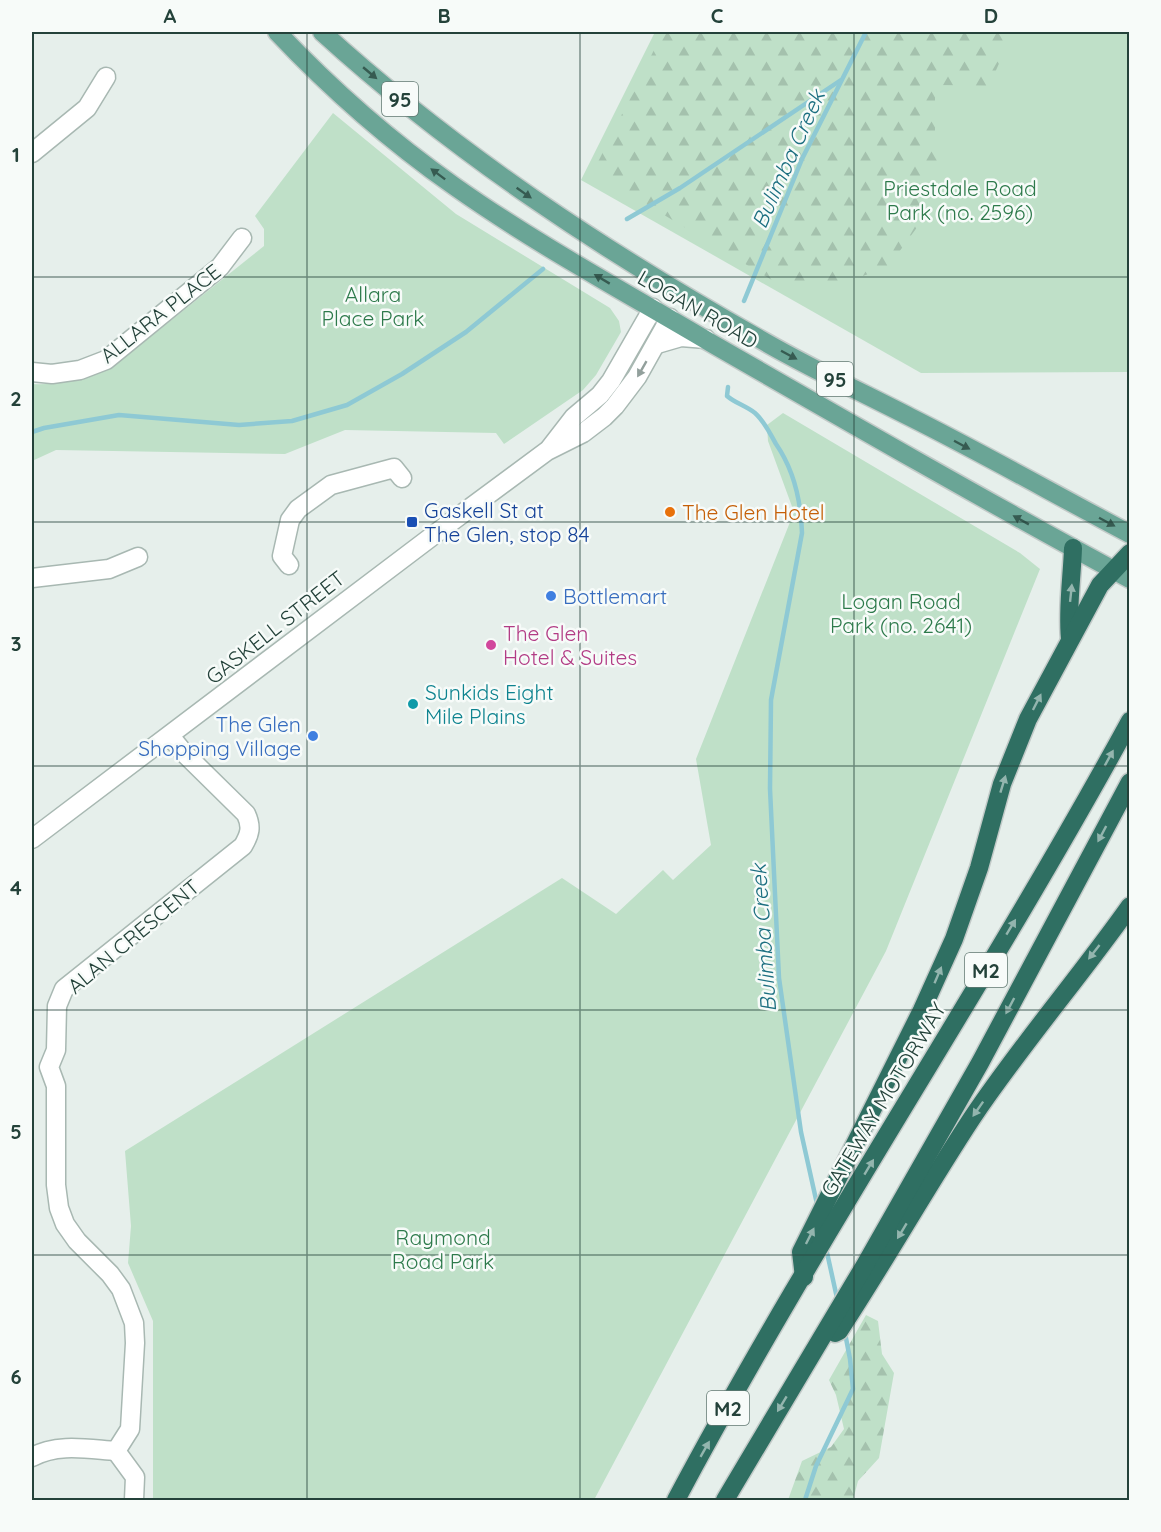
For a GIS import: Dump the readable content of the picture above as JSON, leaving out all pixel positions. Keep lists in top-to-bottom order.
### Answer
{
  "streets": {
    "highway": ["M2", "GATEWAY MOTORWAY"],
    "main road": ["95", "LOGAN ROAD", "GASKELL STREET"],
    "street": ["ALLARA PLACE", "ALAN CRESCENT"]
  },
  "crossings": [
    ["LOGAN ROAD", "GASKELL STREET"],
    ["GASKELL STREET", "ALAN CRESCENT"]
  ],
  "water": ["Bulimba Creek"],
  "parks": [
    "Priestdale Road Park (no. 2596)",
    "Allara Place Park",
    "Logan Road Park (no. 2641)",
    "Raymond Road Park"
  ],
  "places": {
    "other": [
      "The Glen Hotel",
      "Bottlemart",
      "The Glen Hotel & Suites",
      "Sunkids Eight Mile Plains",
      "The Glen Shopping Village"
    ],
    "transit": ["Gaskell St at The Glen, stop 84"]
  },
  "grid": {
    "columns": [
      "A",
      "B",
      "C",
      "D"
    ],
    "rows": [
      "1",
      "2",
      "3",
      "4",
      "5",
      "6"
    ]
  }
}
